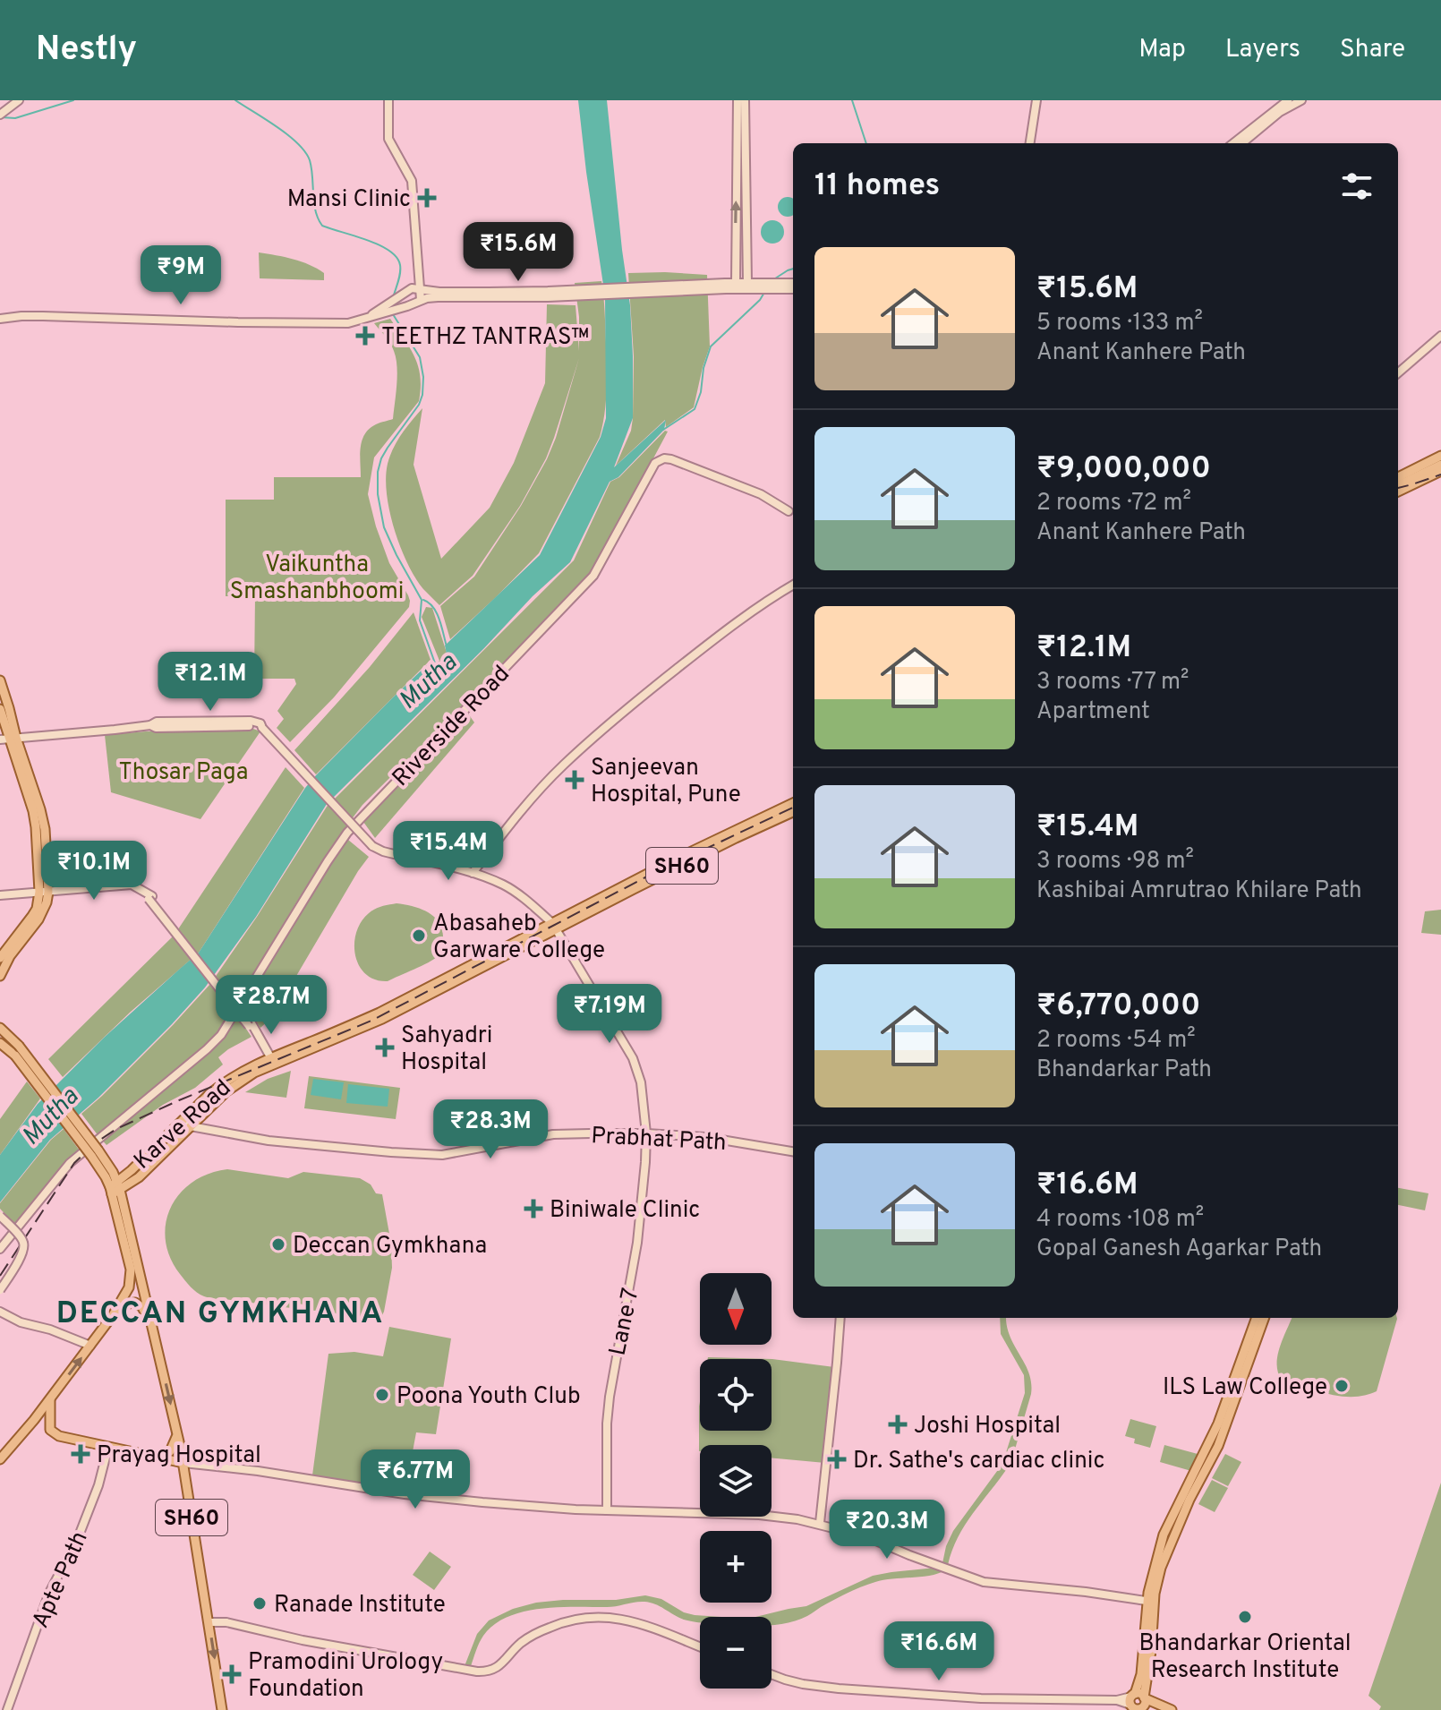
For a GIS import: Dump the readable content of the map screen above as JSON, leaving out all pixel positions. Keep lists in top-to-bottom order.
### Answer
{
  "streets": {
    "main road": ["SH60", "Karve Road"],
    "street": [
      "Riverside Road",
      "Prabhat Path",
      "Lane 7",
      "Apte Path"
    ]
  },
  "crossings": [
    ["SH60", "Karve Road"],
    ["Karve Road", "Prabhat Path"],
    ["Karve Road", "Lane 7"],
    ["Prabhat Path", "Lane 7"]
  ],
  "districts": ["DECCAN GYMKHANA"],
  "water": ["Mutha"],
  "parks": ["Vaikuntha Smashanbhoomi", "Thosar Paga"],
  "places": {
    "health": [
      "Mansi Clinic",
      "TEETHZ TANTRAS™",
      "Sanjeevan Hospital, Pune",
      "Sahyadri Hospital",
      "Biniwale Clinic",
      "Joshi Hospital",
      "Prayag Hospital",
      "Dr. Sathe's cardiac clinic",
      "Pramodini Urology Foundation"
    ],
    "other": [
      "Abasaheb Garware College",
      "Deccan Gymkhana",
      "ILS Law College",
      "Poona Youth Club",
      "Ranade Institute",
      "Bhandarkar Oriental Research Institute"
    ]
  },
  "north": "bottom",
  "page": {
    "header": "Nestly",
    "nav": ["Map", "Layers", "Share"],
    "heading": "11 homes",
    "price": [
      "₹15.6M",
      "₹9M",
      "₹12.1M",
      "₹15.4M",
      "₹10.1M",
      "₹28.7M",
      "₹7.19M",
      "₹28.3M",
      "₹6.77M",
      "₹20.3M",
      "₹16.6M"
    ],
    "list": [
      {
        "name": "₹15.6M",
        "note": "5 rooms · 133 m² · Anant Kanhere Path"
      },
      {
        "name": "₹9,000,000",
        "note": "2 rooms · 72 m² · Anant Kanhere Path"
      },
      {
        "name": "₹12.1M",
        "note": "3 rooms · 77 m² · Apartment"
      },
      {
        "name": "₹15.4M",
        "note": "3 rooms · 98 m² · Kashibai Amrutrao Khilare Path"
      },
      {
        "name": "₹6,770,000",
        "note": "2 rooms · 54 m² · Bhandarkar Path"
      },
      {
        "name": "₹16.6M",
        "note": "4 rooms · 108 m² · Gopal Ganesh Agarkar Path"
      }
    ],
    "map_buttons": ["+", "−"]
  }
}
